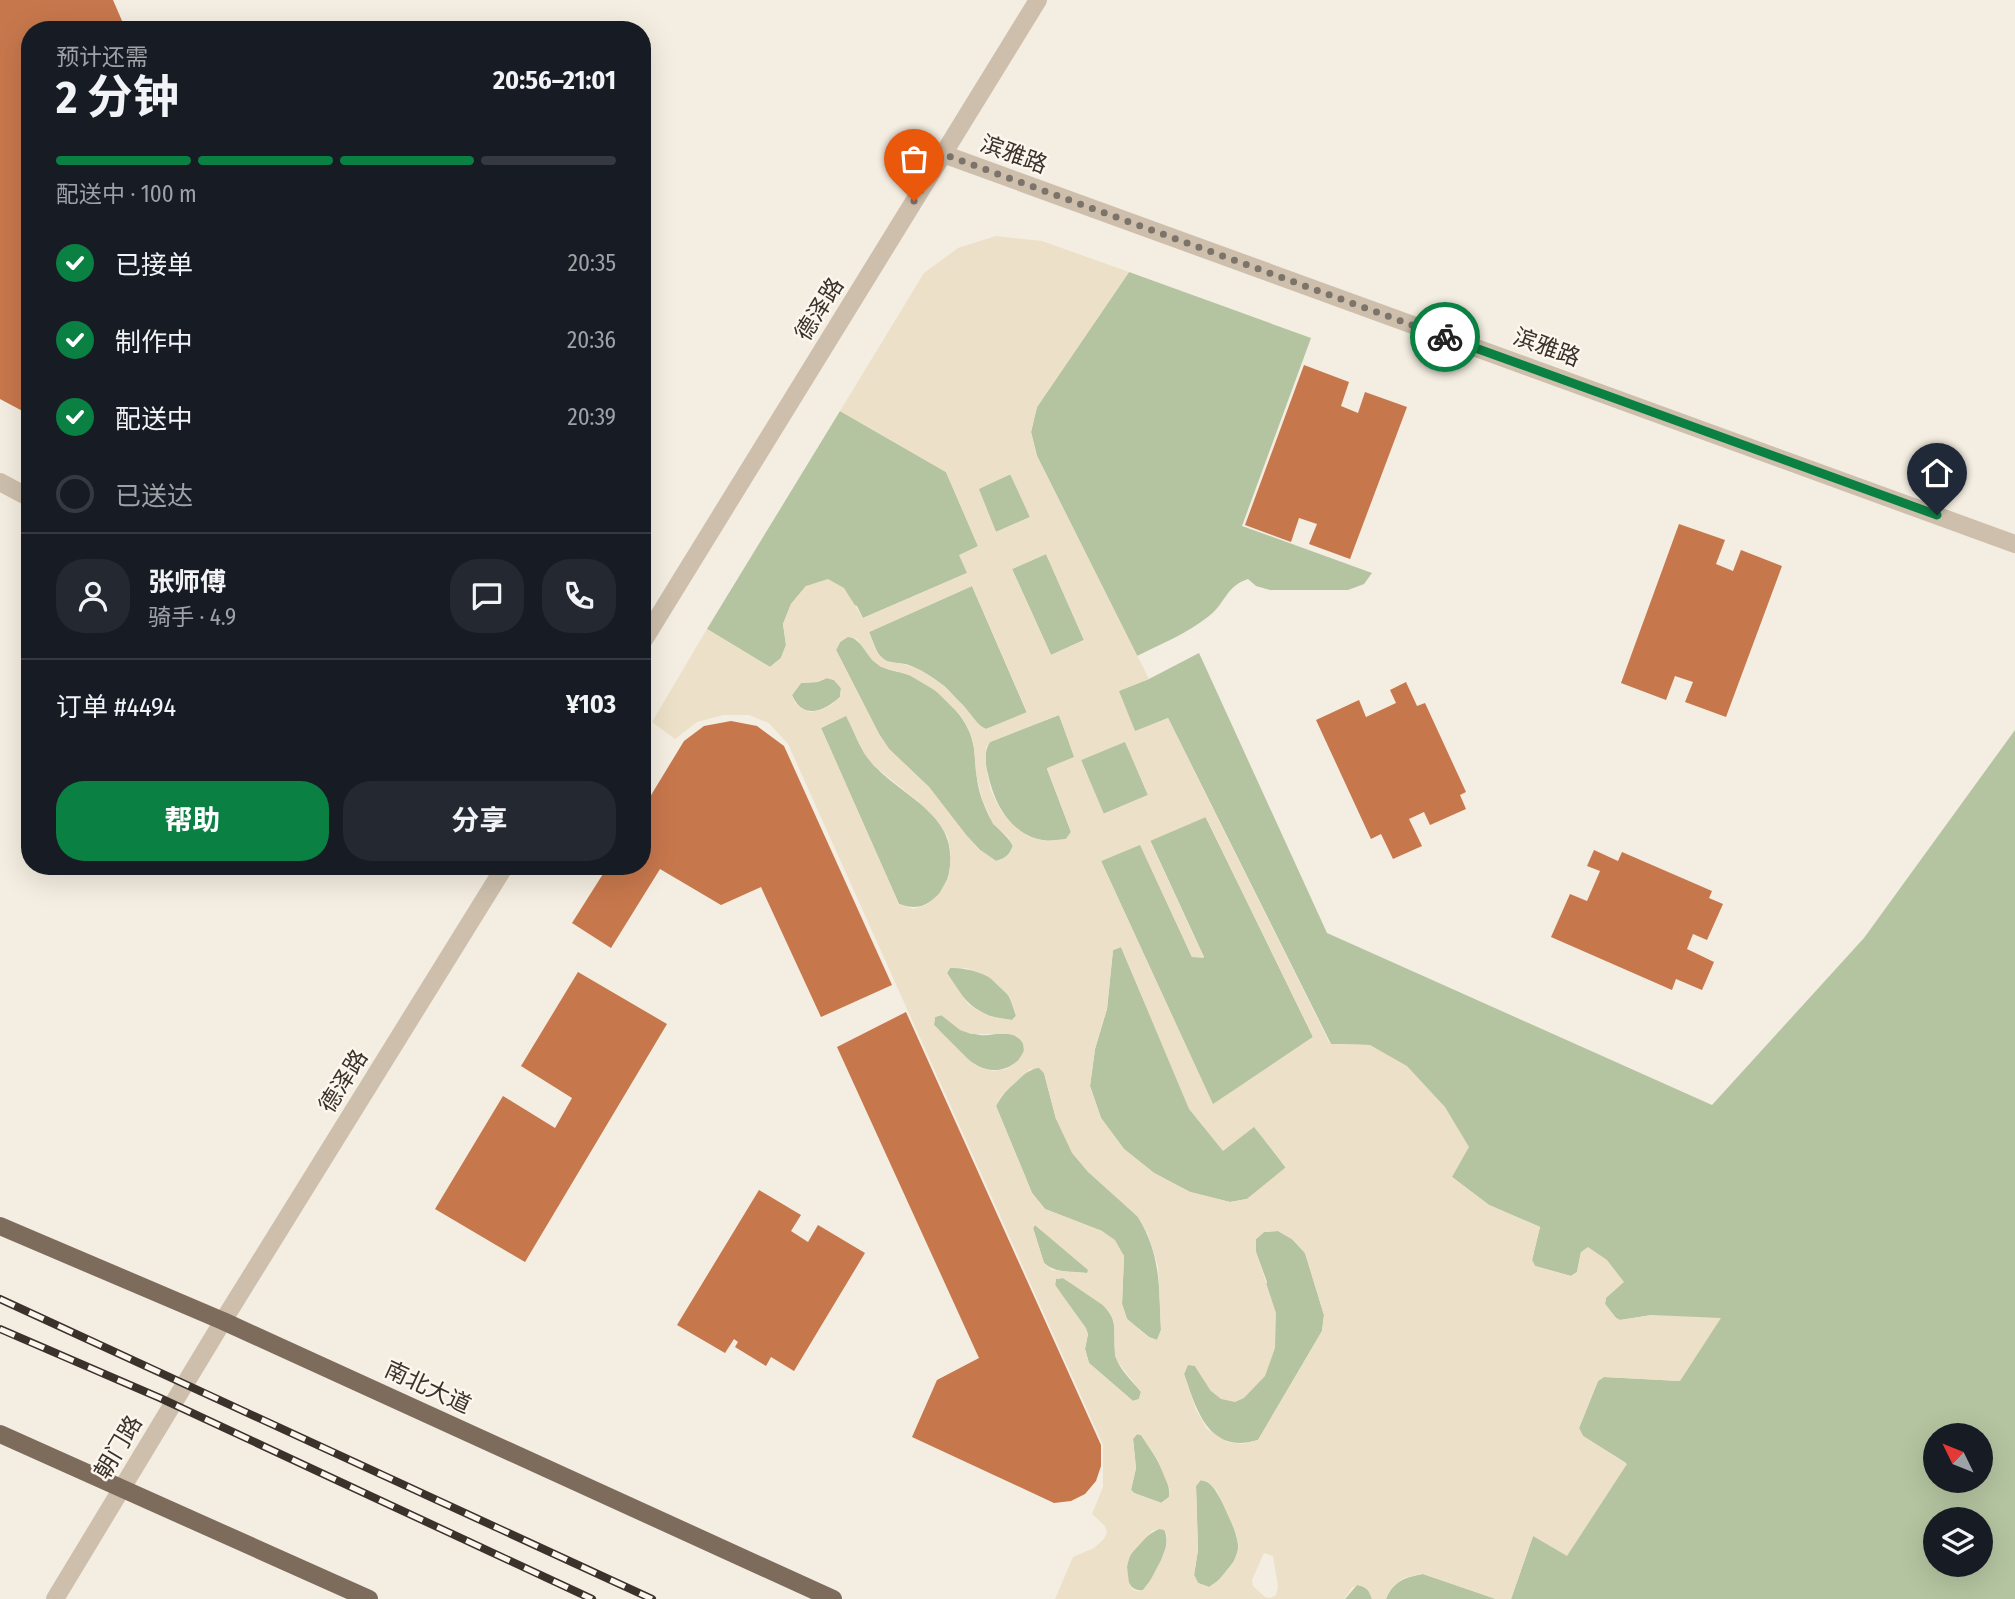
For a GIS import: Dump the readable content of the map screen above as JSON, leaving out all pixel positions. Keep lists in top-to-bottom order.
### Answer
{
  "streets": {
    "main road": ["南北大道"],
    "street": ["滨雅路", "德泽路", "朝门路"]
  },
  "crossings": [
    ["滨雅路", "德泽路"],
    ["德泽路", "南北大道"],
    ["德泽路", "朝门路"],
    ["南北大道", "朝门路"]
  ],
  "north": "top left",
  "page": {
    "heading": ["2 分钟", "预计还需", "20:56–21:01"],
    "panel": [
      "张师傅",
      "骑手 · 4.9",
      "订单 #4494",
      "¥103"
    ],
    "bar": "配送中 · 100 m",
    "list": [
      ["已接单", "20:35"],
      ["制作中", "20:36"],
      ["配送中", "20:39"],
      "已送达"
    ],
    "buttons": ["帮助", "分享"]
  }
}
